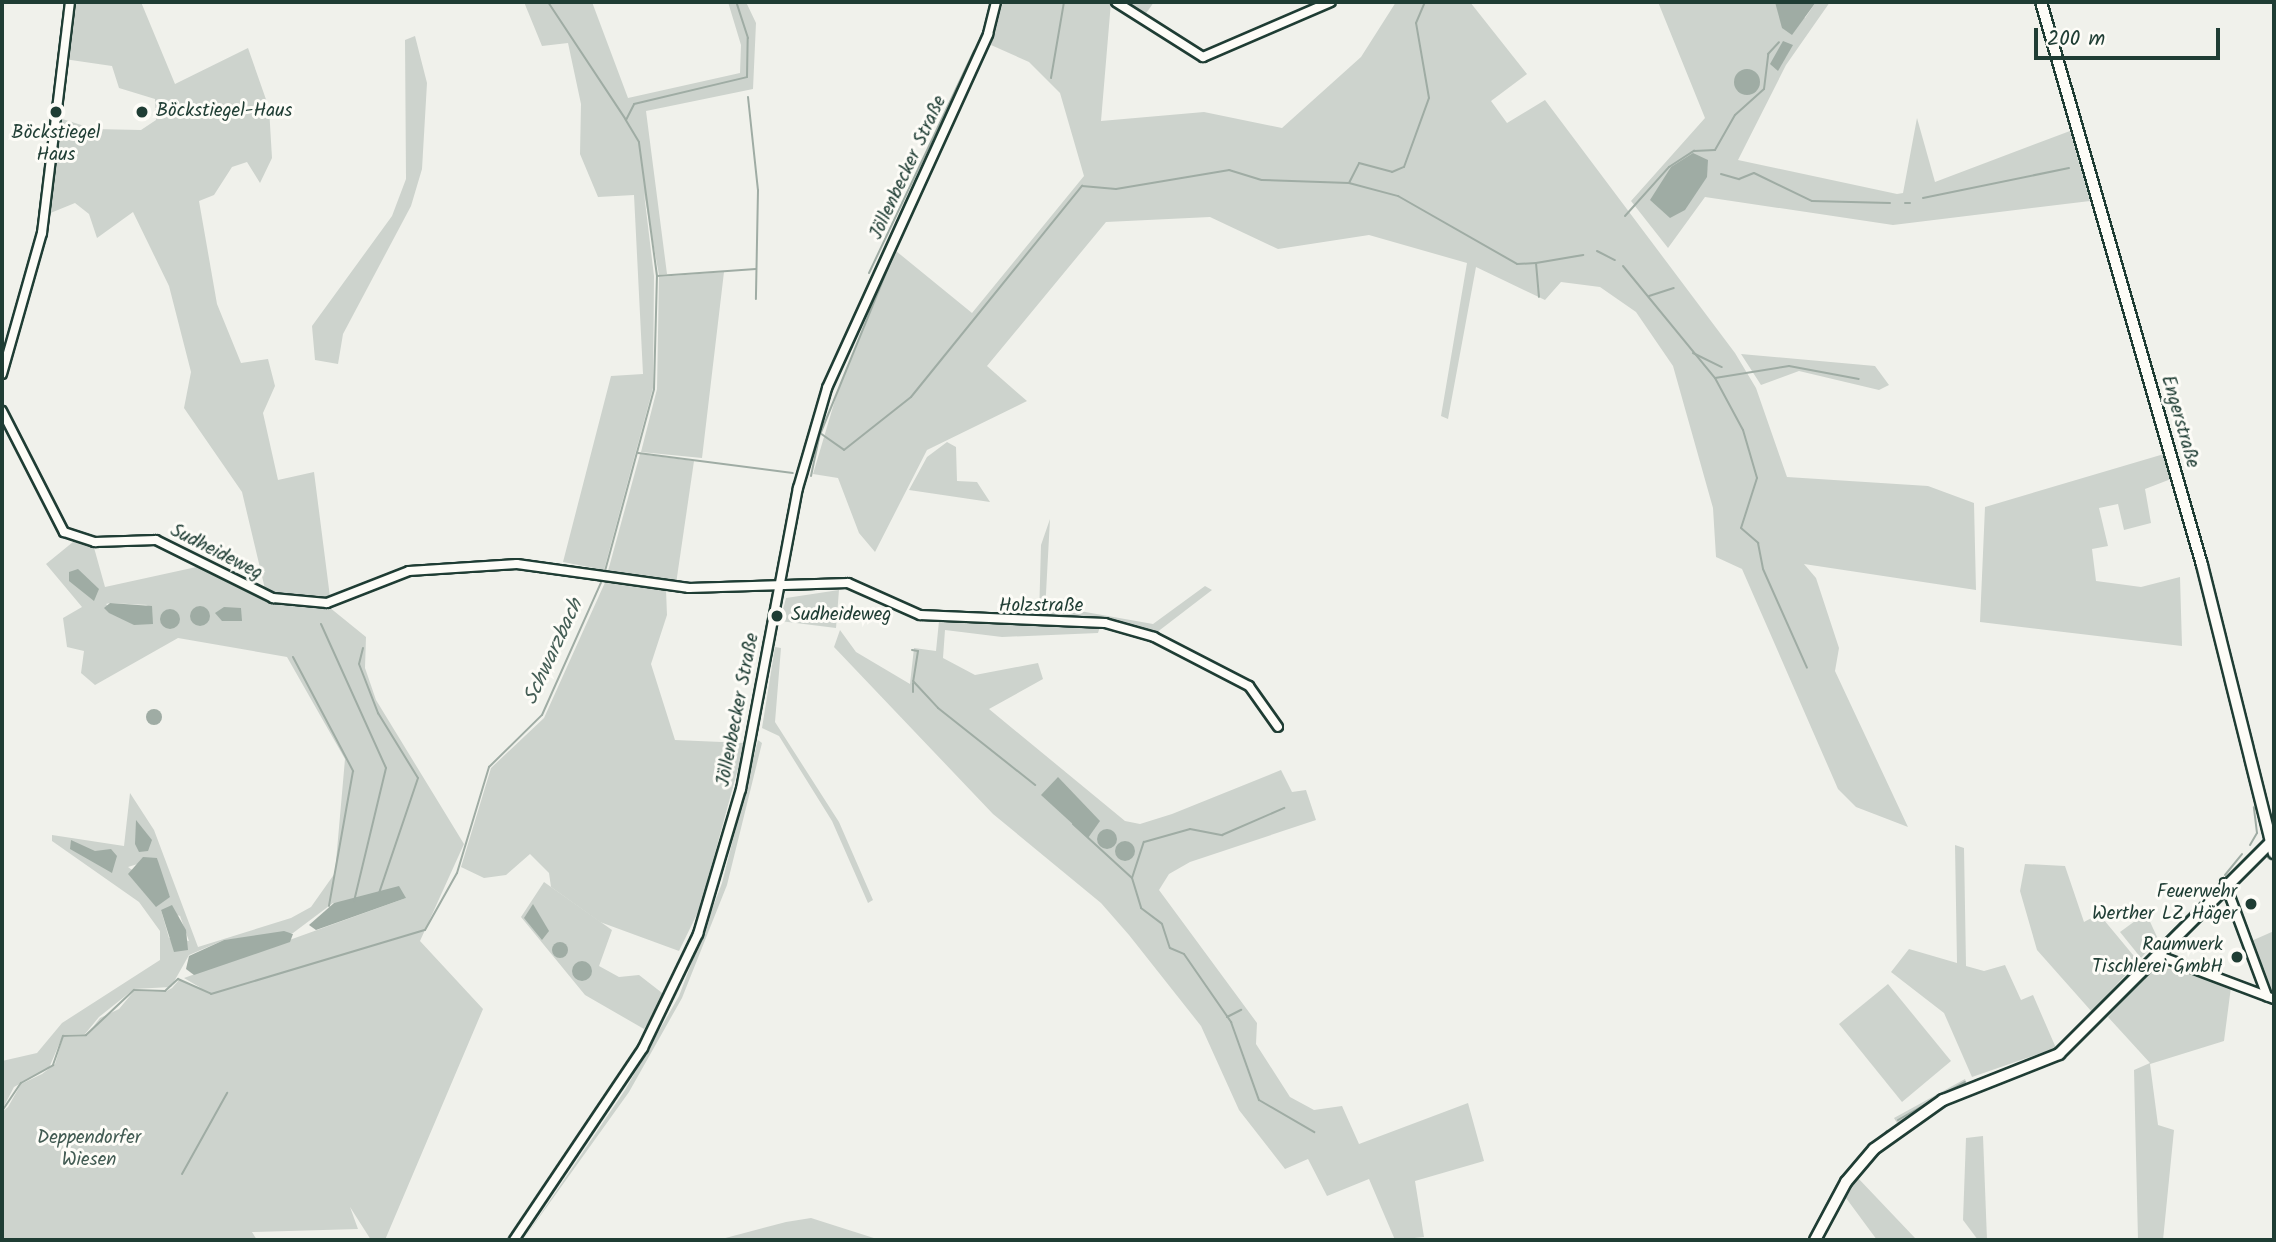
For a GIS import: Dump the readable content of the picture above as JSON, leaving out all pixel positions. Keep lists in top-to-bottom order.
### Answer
{
  "streets": {
    "main road": ["Engerstraße"],
    "street": ["Jöllenbecker Straße", "Sudheideweg", "Holzstraße"]
  },
  "crossings": [
    ["Jöllenbecker Straße", "Sudheideweg"],
    ["Jöllenbecker Straße", "Holzstraße"],
    ["Sudheideweg", "Holzstraße"]
  ],
  "water": ["Schwarzbach"],
  "parks": ["Deppendorfer Wiesen"],
  "places": [
    "Böckstiegel Haus",
    "Böckstiegel-Haus",
    "Sudheideweg",
    "Feuerwehr Werther LZ Häger",
    "Raumwerk Tischlerei GmbH"
  ],
  "scale_bar": "200 m"
}
